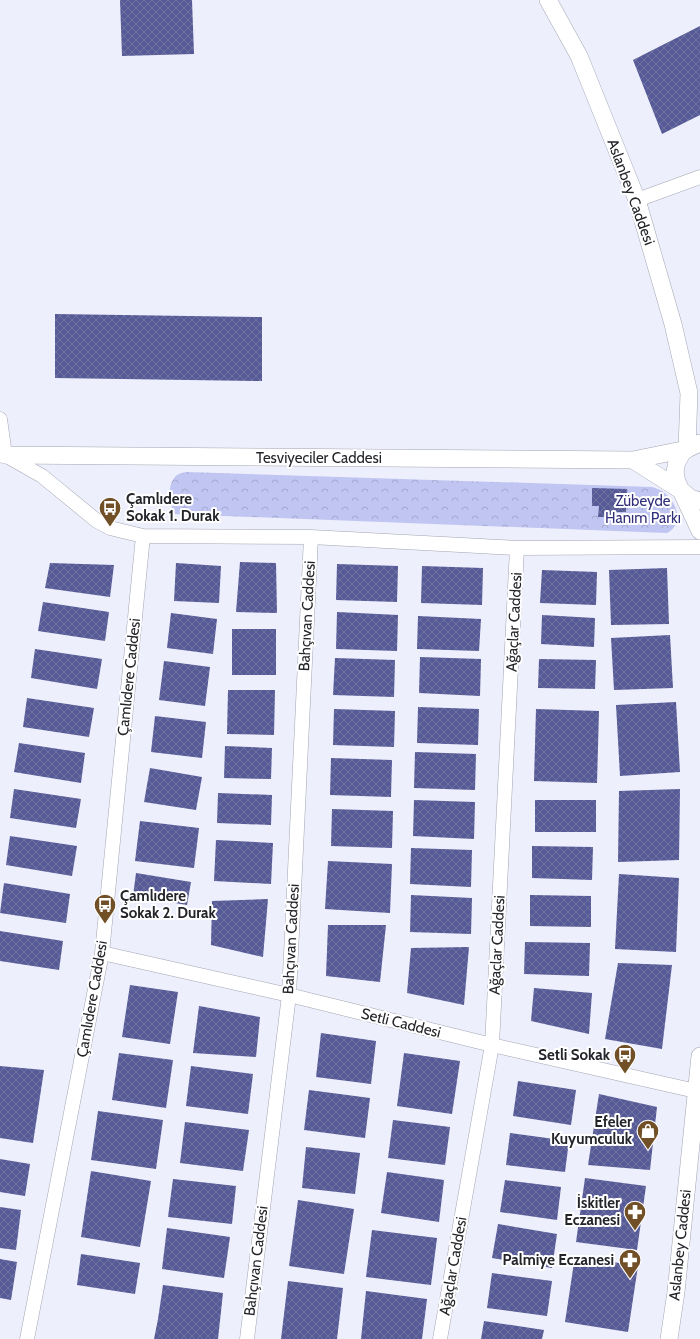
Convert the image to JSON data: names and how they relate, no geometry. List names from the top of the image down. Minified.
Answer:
{"streets":{"street":["Aslanbey Caddesi","Tesviyeciler Caddesi","Bahçıvan Caddesi","Ağaçlar Caddesi","Çamlıdere Caddesi","Setli Caddesi"]},"crossings":[["Aslanbey Caddesi","Setli Caddesi"],["Bahçıvan Caddesi","Setli Caddesi"],["Ağaçlar Caddesi","Setli Caddesi"],["Çamlıdere Caddesi","Setli Caddesi"]],"parks":["Zübeyde Hanım Parkı"],"places":{"bus stop":["Çamlıdere Sokak 1. Durak","Çamlıdere Sokak 2. Durak","Setli Sokak"],"shop":["Efeler Kuyumculuk"],"pharmacy":["İskitler Eczanesi","Palmiye Eczanesi"]}}
